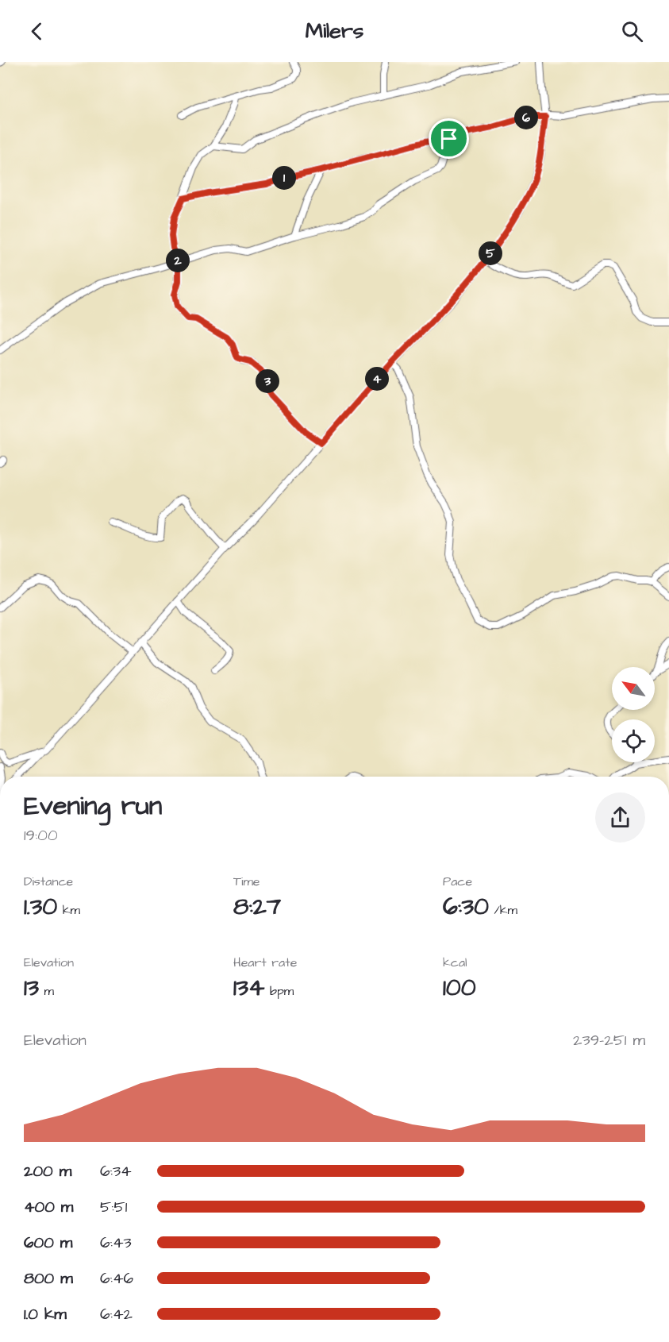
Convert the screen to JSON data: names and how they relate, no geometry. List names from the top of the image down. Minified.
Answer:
{"north":"top left","page":{"header":"Milers","pins":["6","1","5","2","4","3"],"heading":["Evening run","19:00"],"stats":[["Distance","1.30 km"],["Time","8:27"],["Pace","6:30 /km"],["Elevation","13 m"],["Heart rate","134 bpm"],["kcal","100"]],"chart":["Elevation","239–251 m"],"list":[{"name":"200 m","note":"6:34"},{"name":"400 m","note":"5:51"},{"name":"600 m","note":"6:43"},{"name":"800 m","note":"6:46"},{"name":"1.0 km","note":"6:42"}]}}
